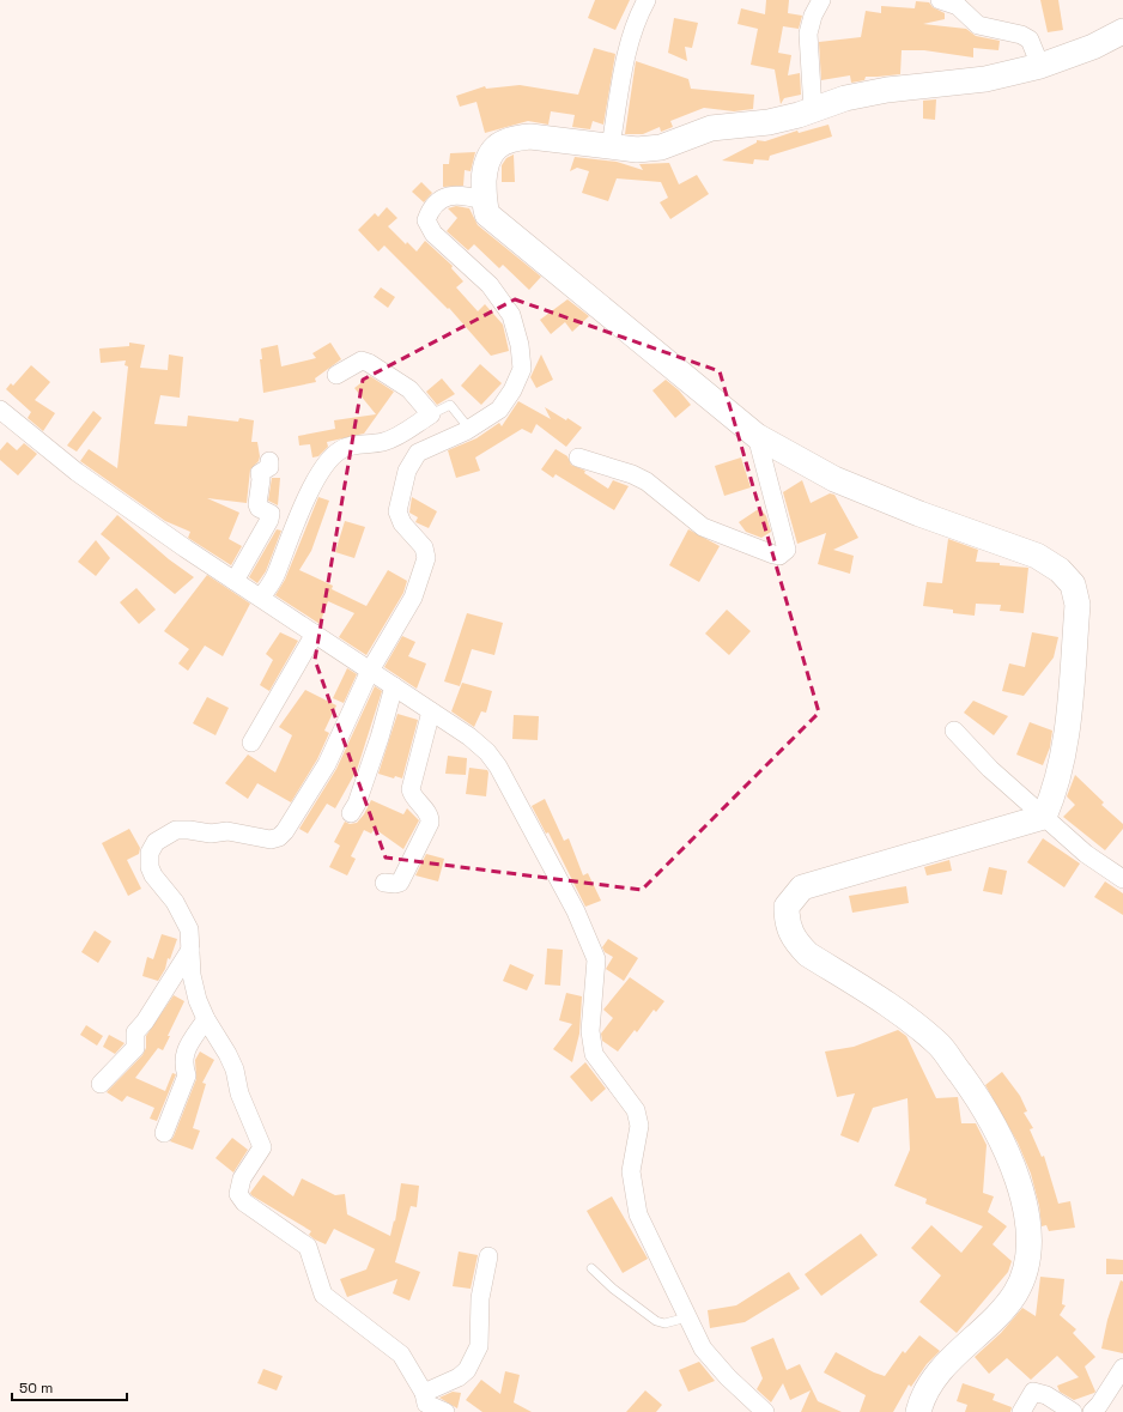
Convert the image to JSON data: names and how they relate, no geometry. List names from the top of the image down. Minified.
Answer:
{"scale_bar":"50 m"}
